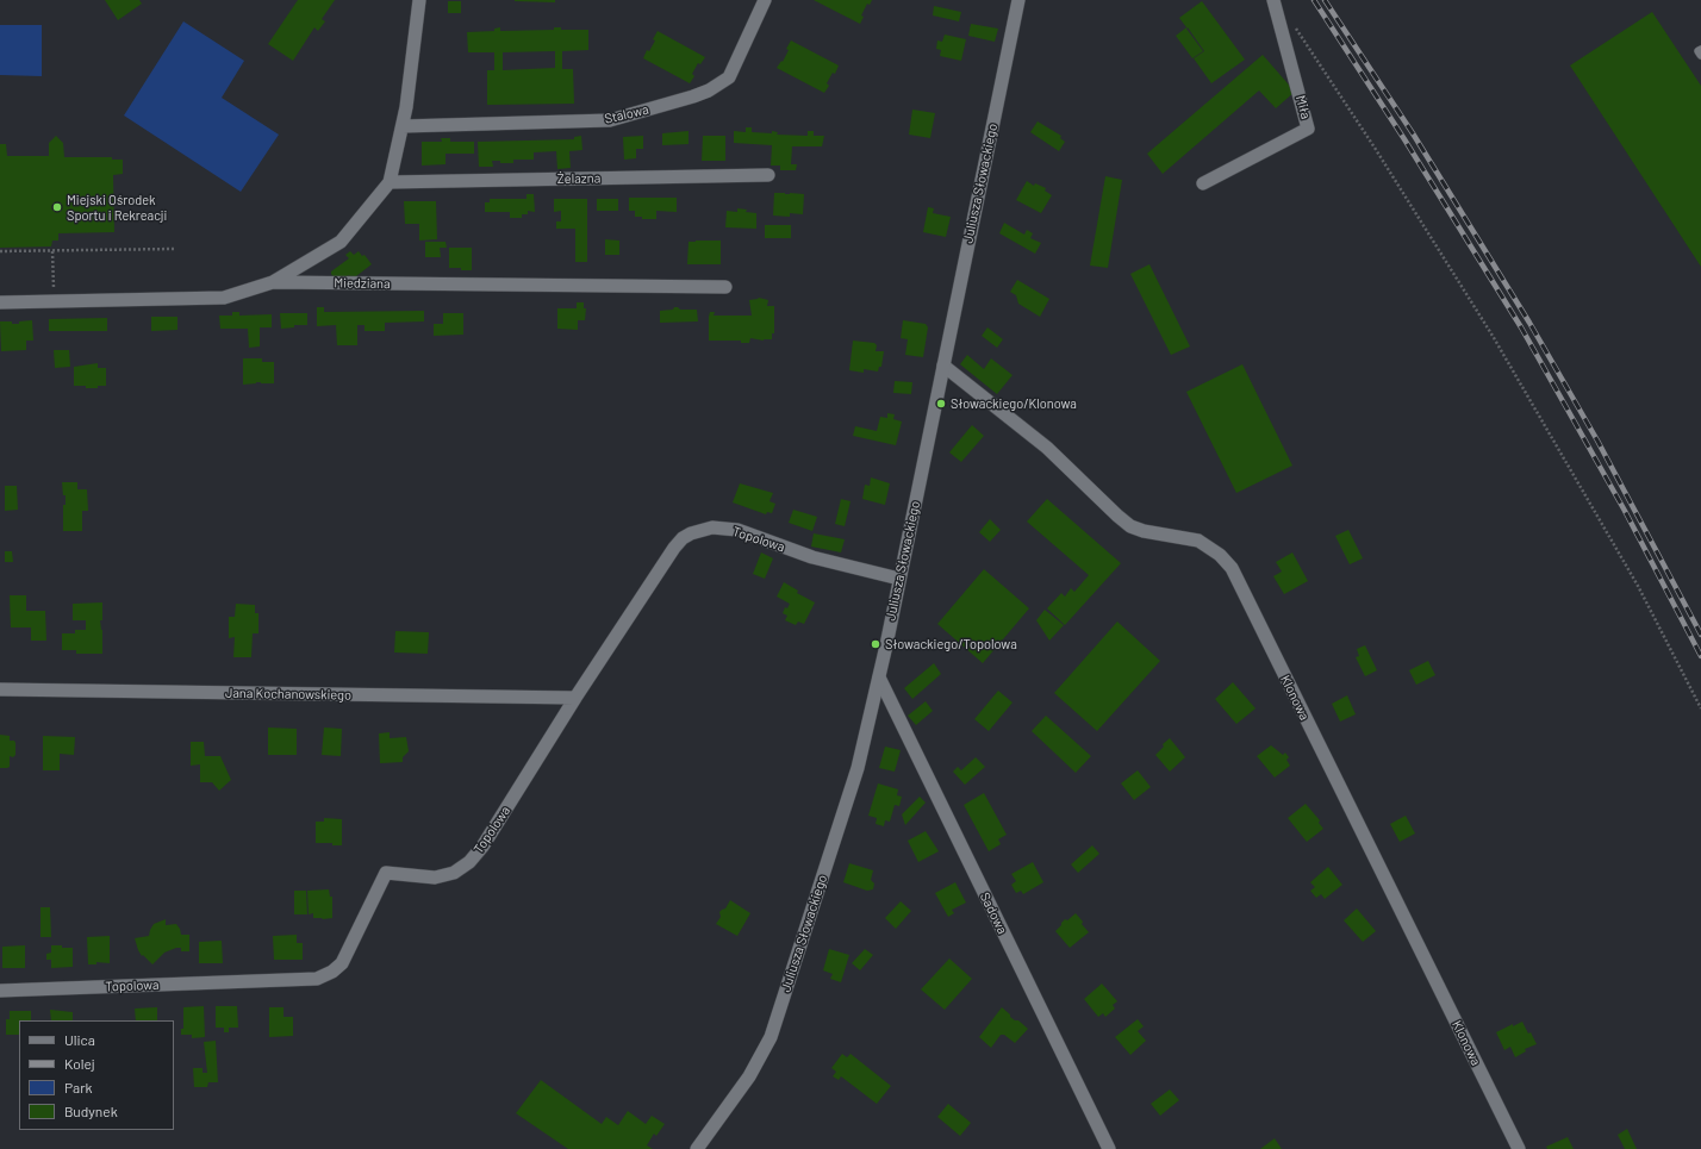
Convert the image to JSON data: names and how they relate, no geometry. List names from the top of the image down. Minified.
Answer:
{"streets":{"street":["Miła","Stalowa","Żelazna","Juliusza Słowackiego","Miedziana","Topolowa","Jana Kochanowskiego","Klonowa","Sadowa"]},"crossings":[["Juliusza Słowackiego","Topolowa"],["Juliusza Słowackiego","Klonowa"],["Juliusza Słowackiego","Sadowa"],["Topolowa","Jana Kochanowskiego"]],"places":["Miejski Ośrodek Sportu i Rekreacji","Słowackiego/Klonowa","Słowackiego/Topolowa"],"legend":["Ulica","Kolej","Park","Budynek"]}
